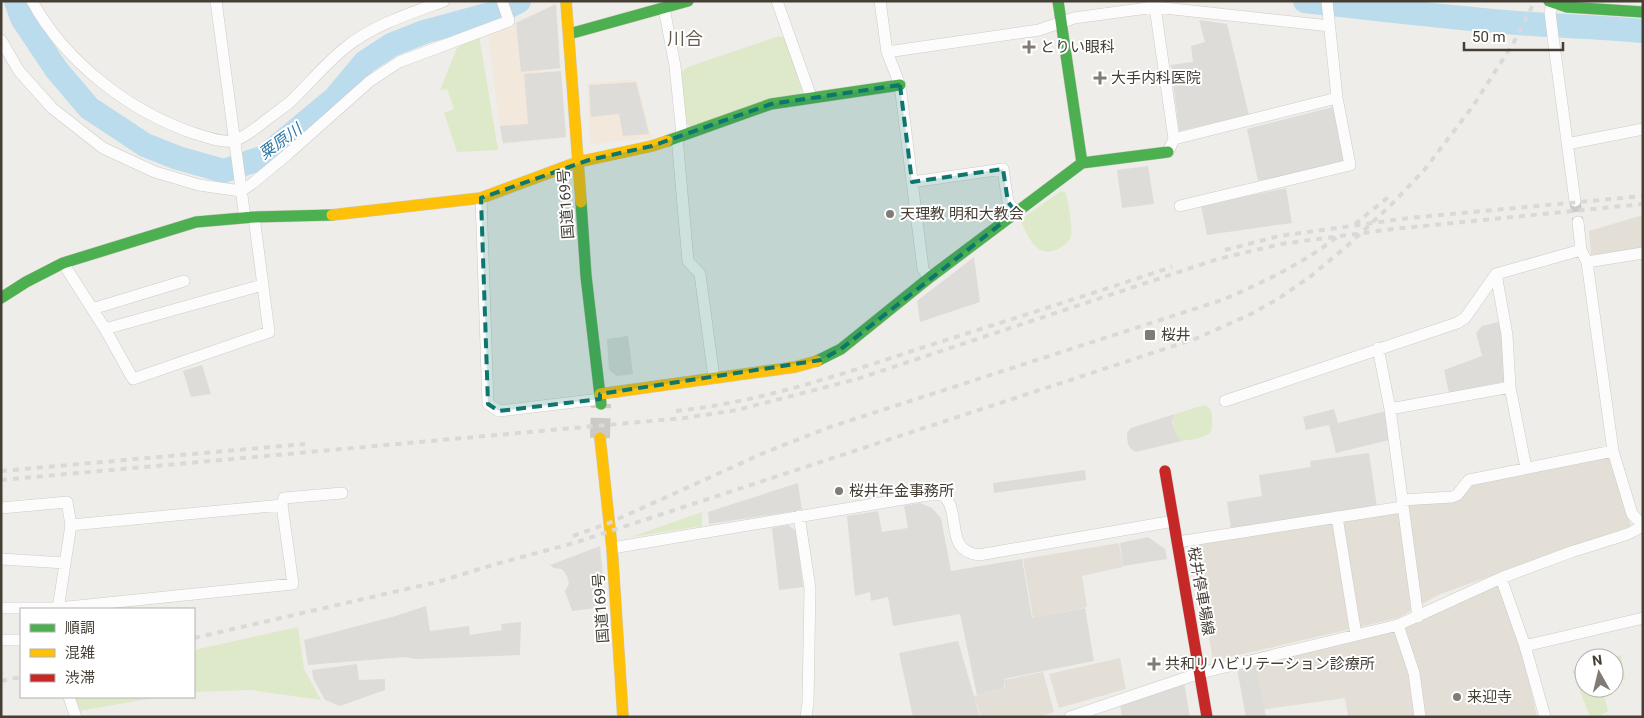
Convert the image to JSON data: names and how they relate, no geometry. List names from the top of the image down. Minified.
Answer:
{"streets":{"main road":["国道169号","桜井停車場線"]},"districts":["川合"],"water":["粟原川"],"places":{"health":["とりい眼科","大手内科医院","共和リハビリテーション診療所"],"other":["天理教 明和大教会","桜井年金事務所","来迎寺"],"transit":["桜井"]},"legend":["順調","混雑","渋滞"],"scale_bar":"50 m","north":"top"}
